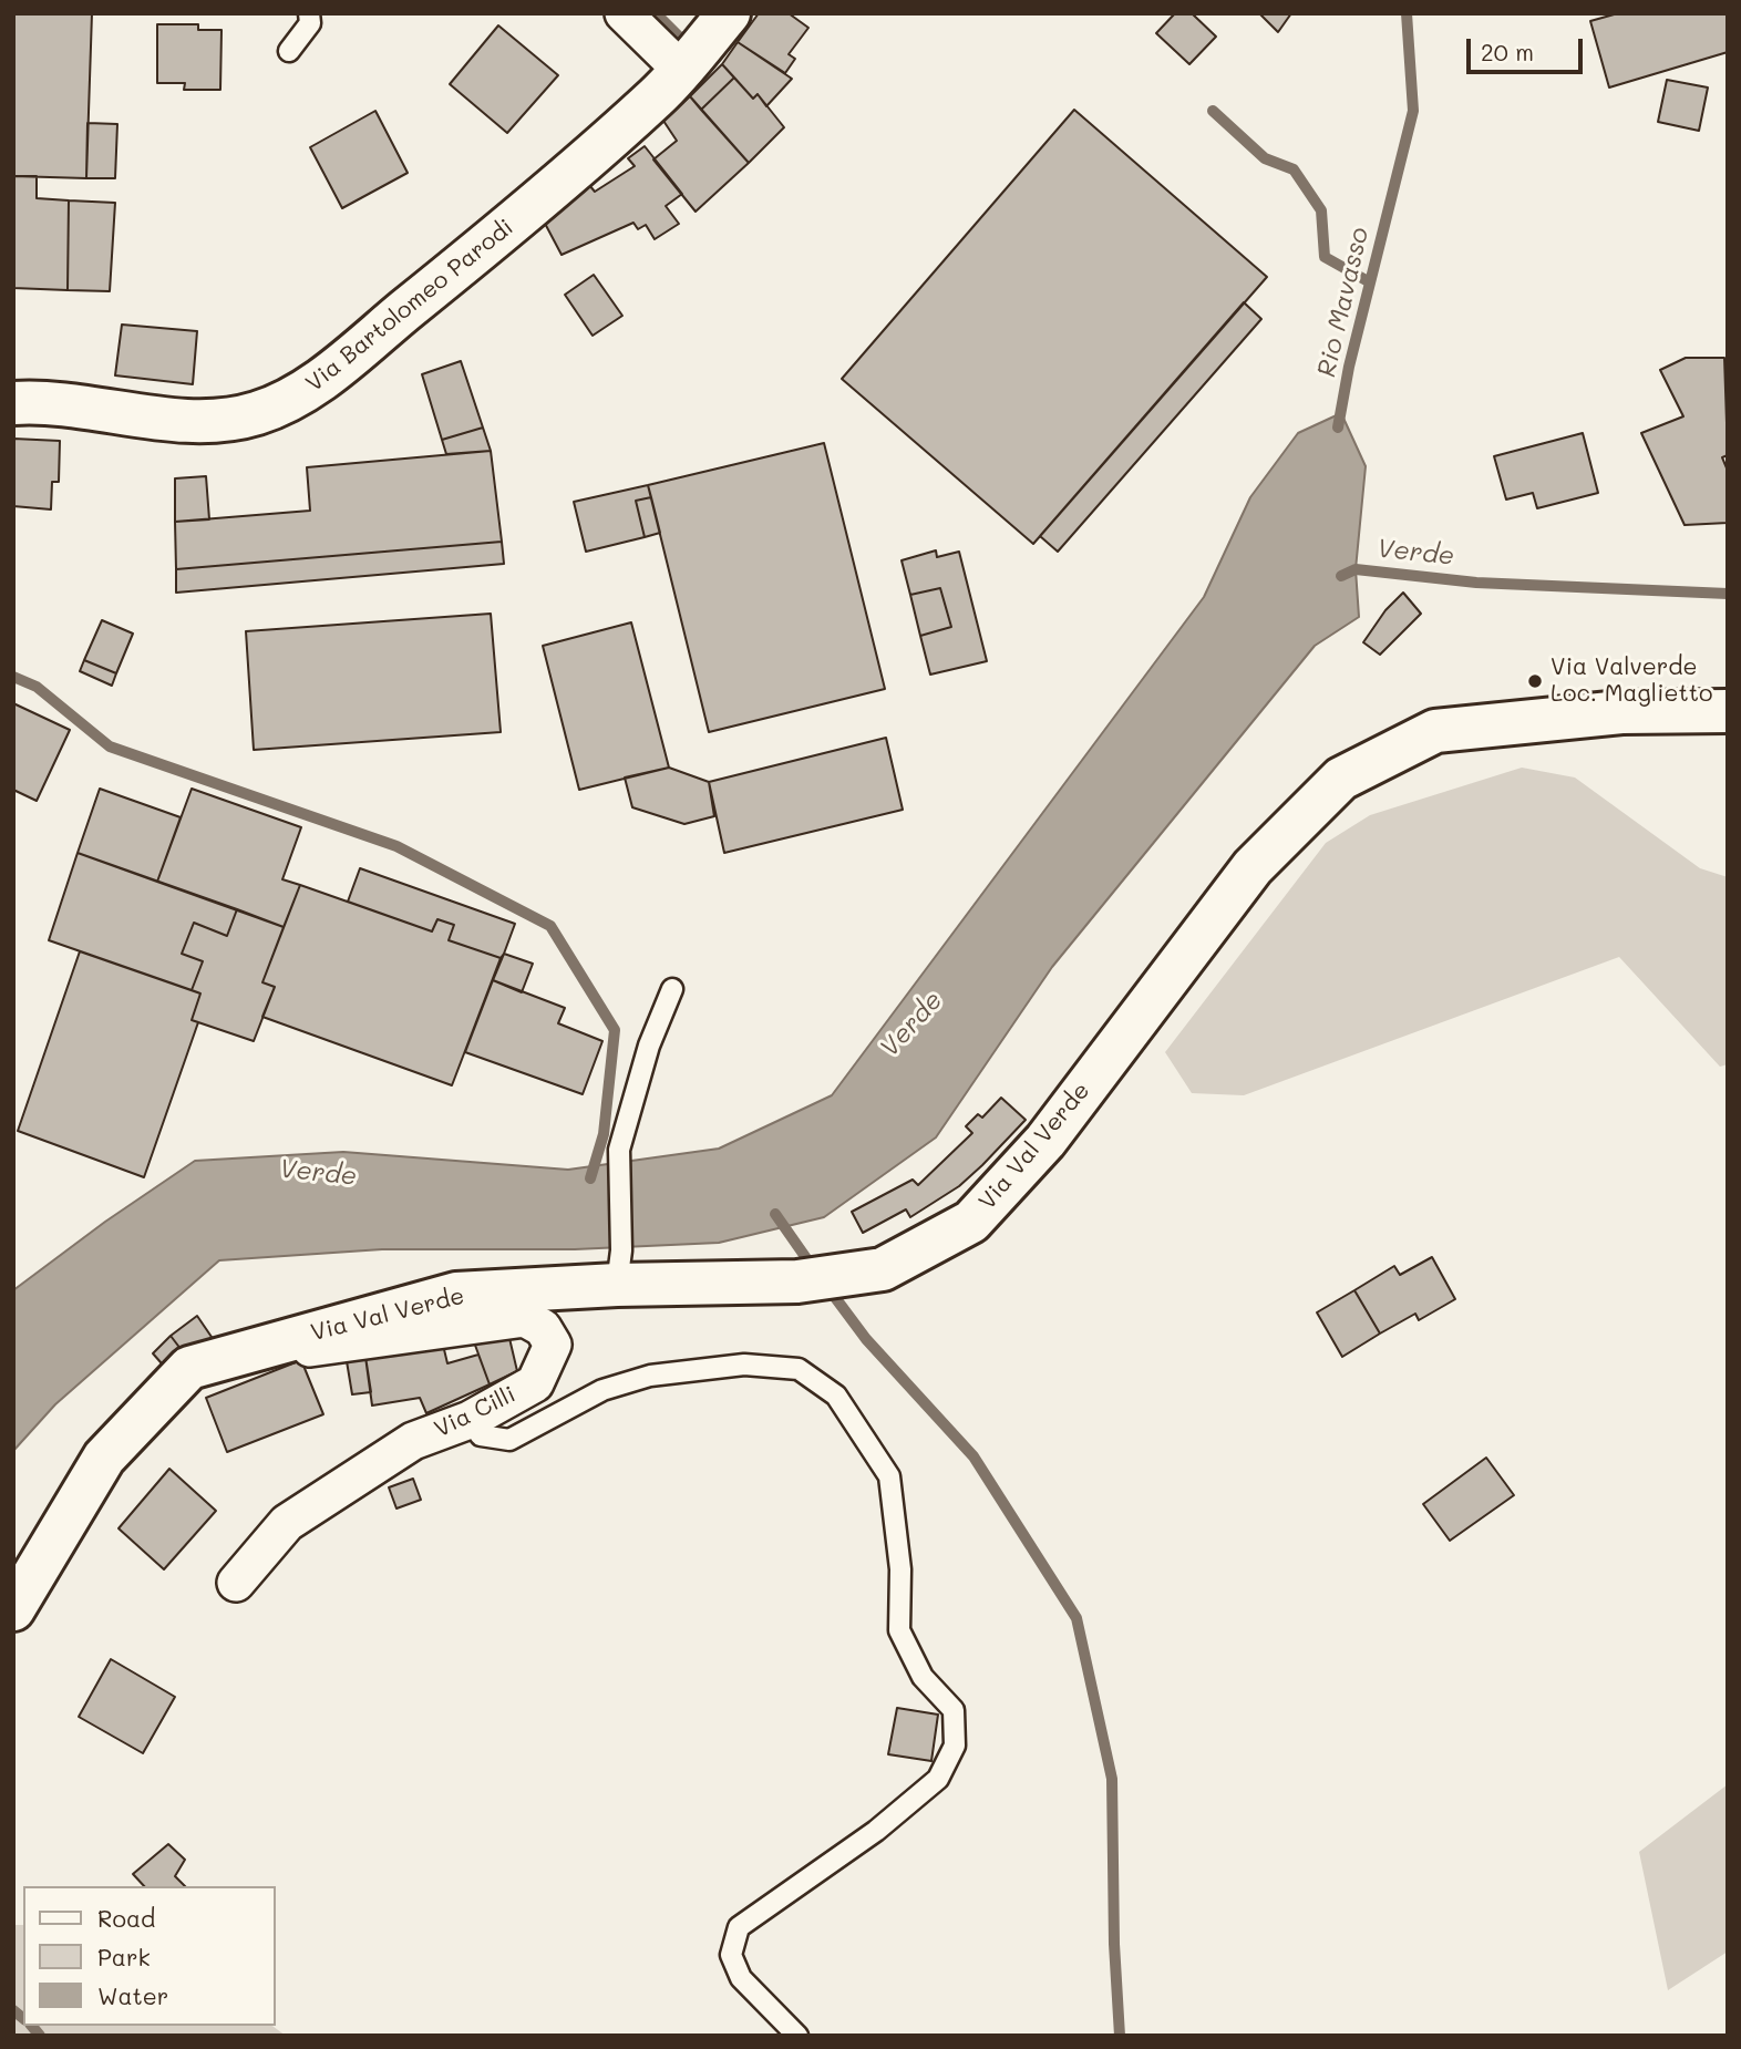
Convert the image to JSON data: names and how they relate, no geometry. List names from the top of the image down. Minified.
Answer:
{"streets":{"main road":["Via Bartolomeo Parodi","Via Val Verde"],"street":["Via Cilli"]},"crossings":[["Via Val Verde","Via Cilli"]],"water":["Rio Mavasso","Verde"],"places":["Via Valverde Loc. Maglietto"],"legend":["Road","Park","Water"],"scale_bar":"20 m"}
